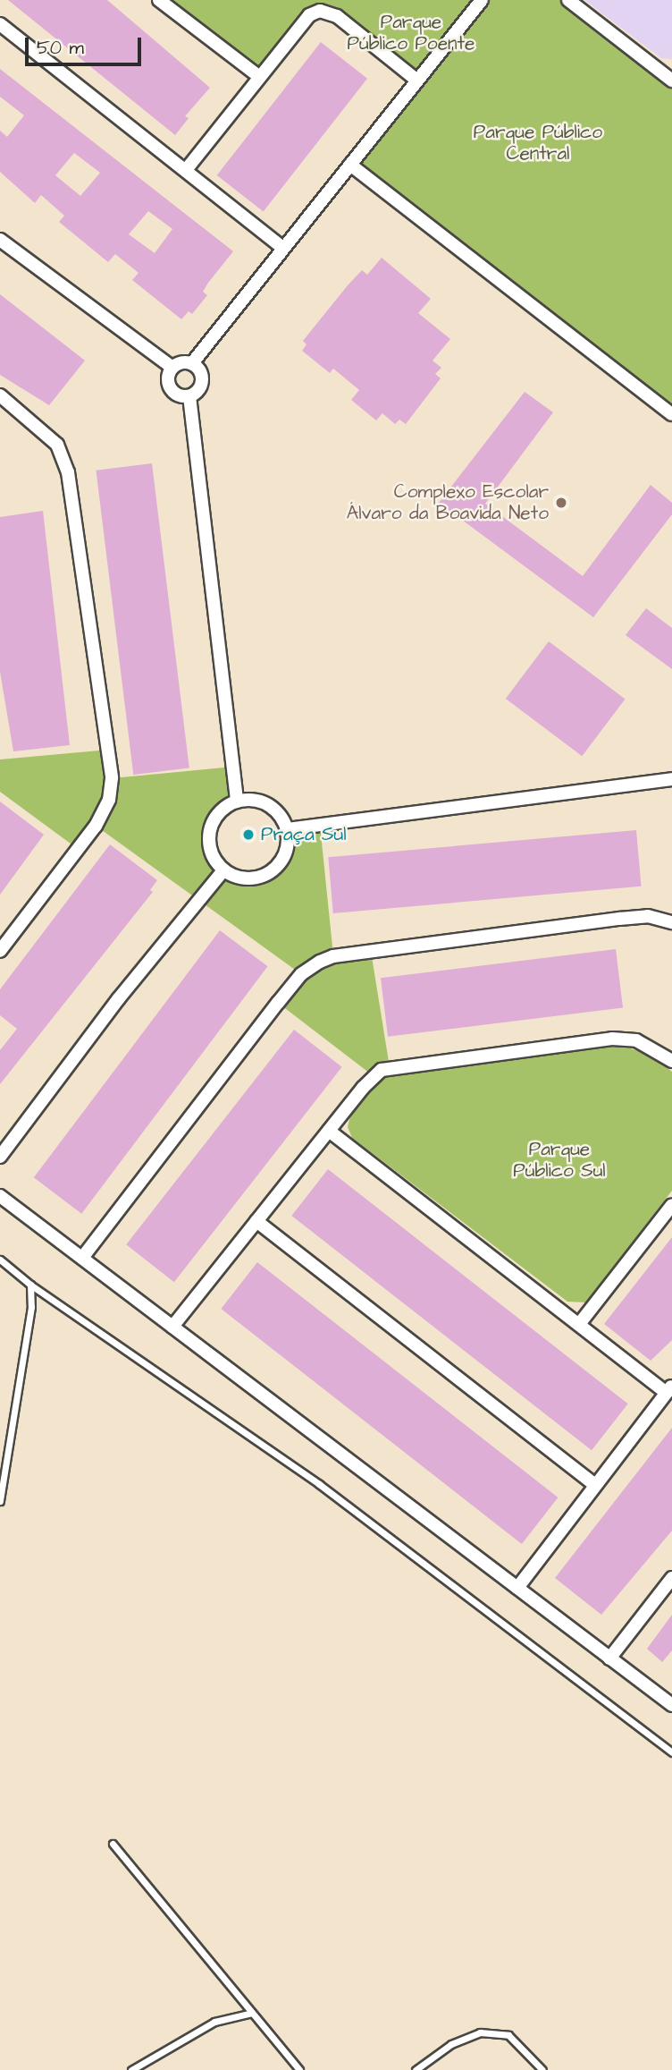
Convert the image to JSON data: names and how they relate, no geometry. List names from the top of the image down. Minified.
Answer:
{"parks":["Parque Público Poente","Parque Público Central","Parque Público Sul"],"places":["Complexo Escolar Álvaro da Boavida Neto","Praça Sul"],"scale_bar":"50 m"}
